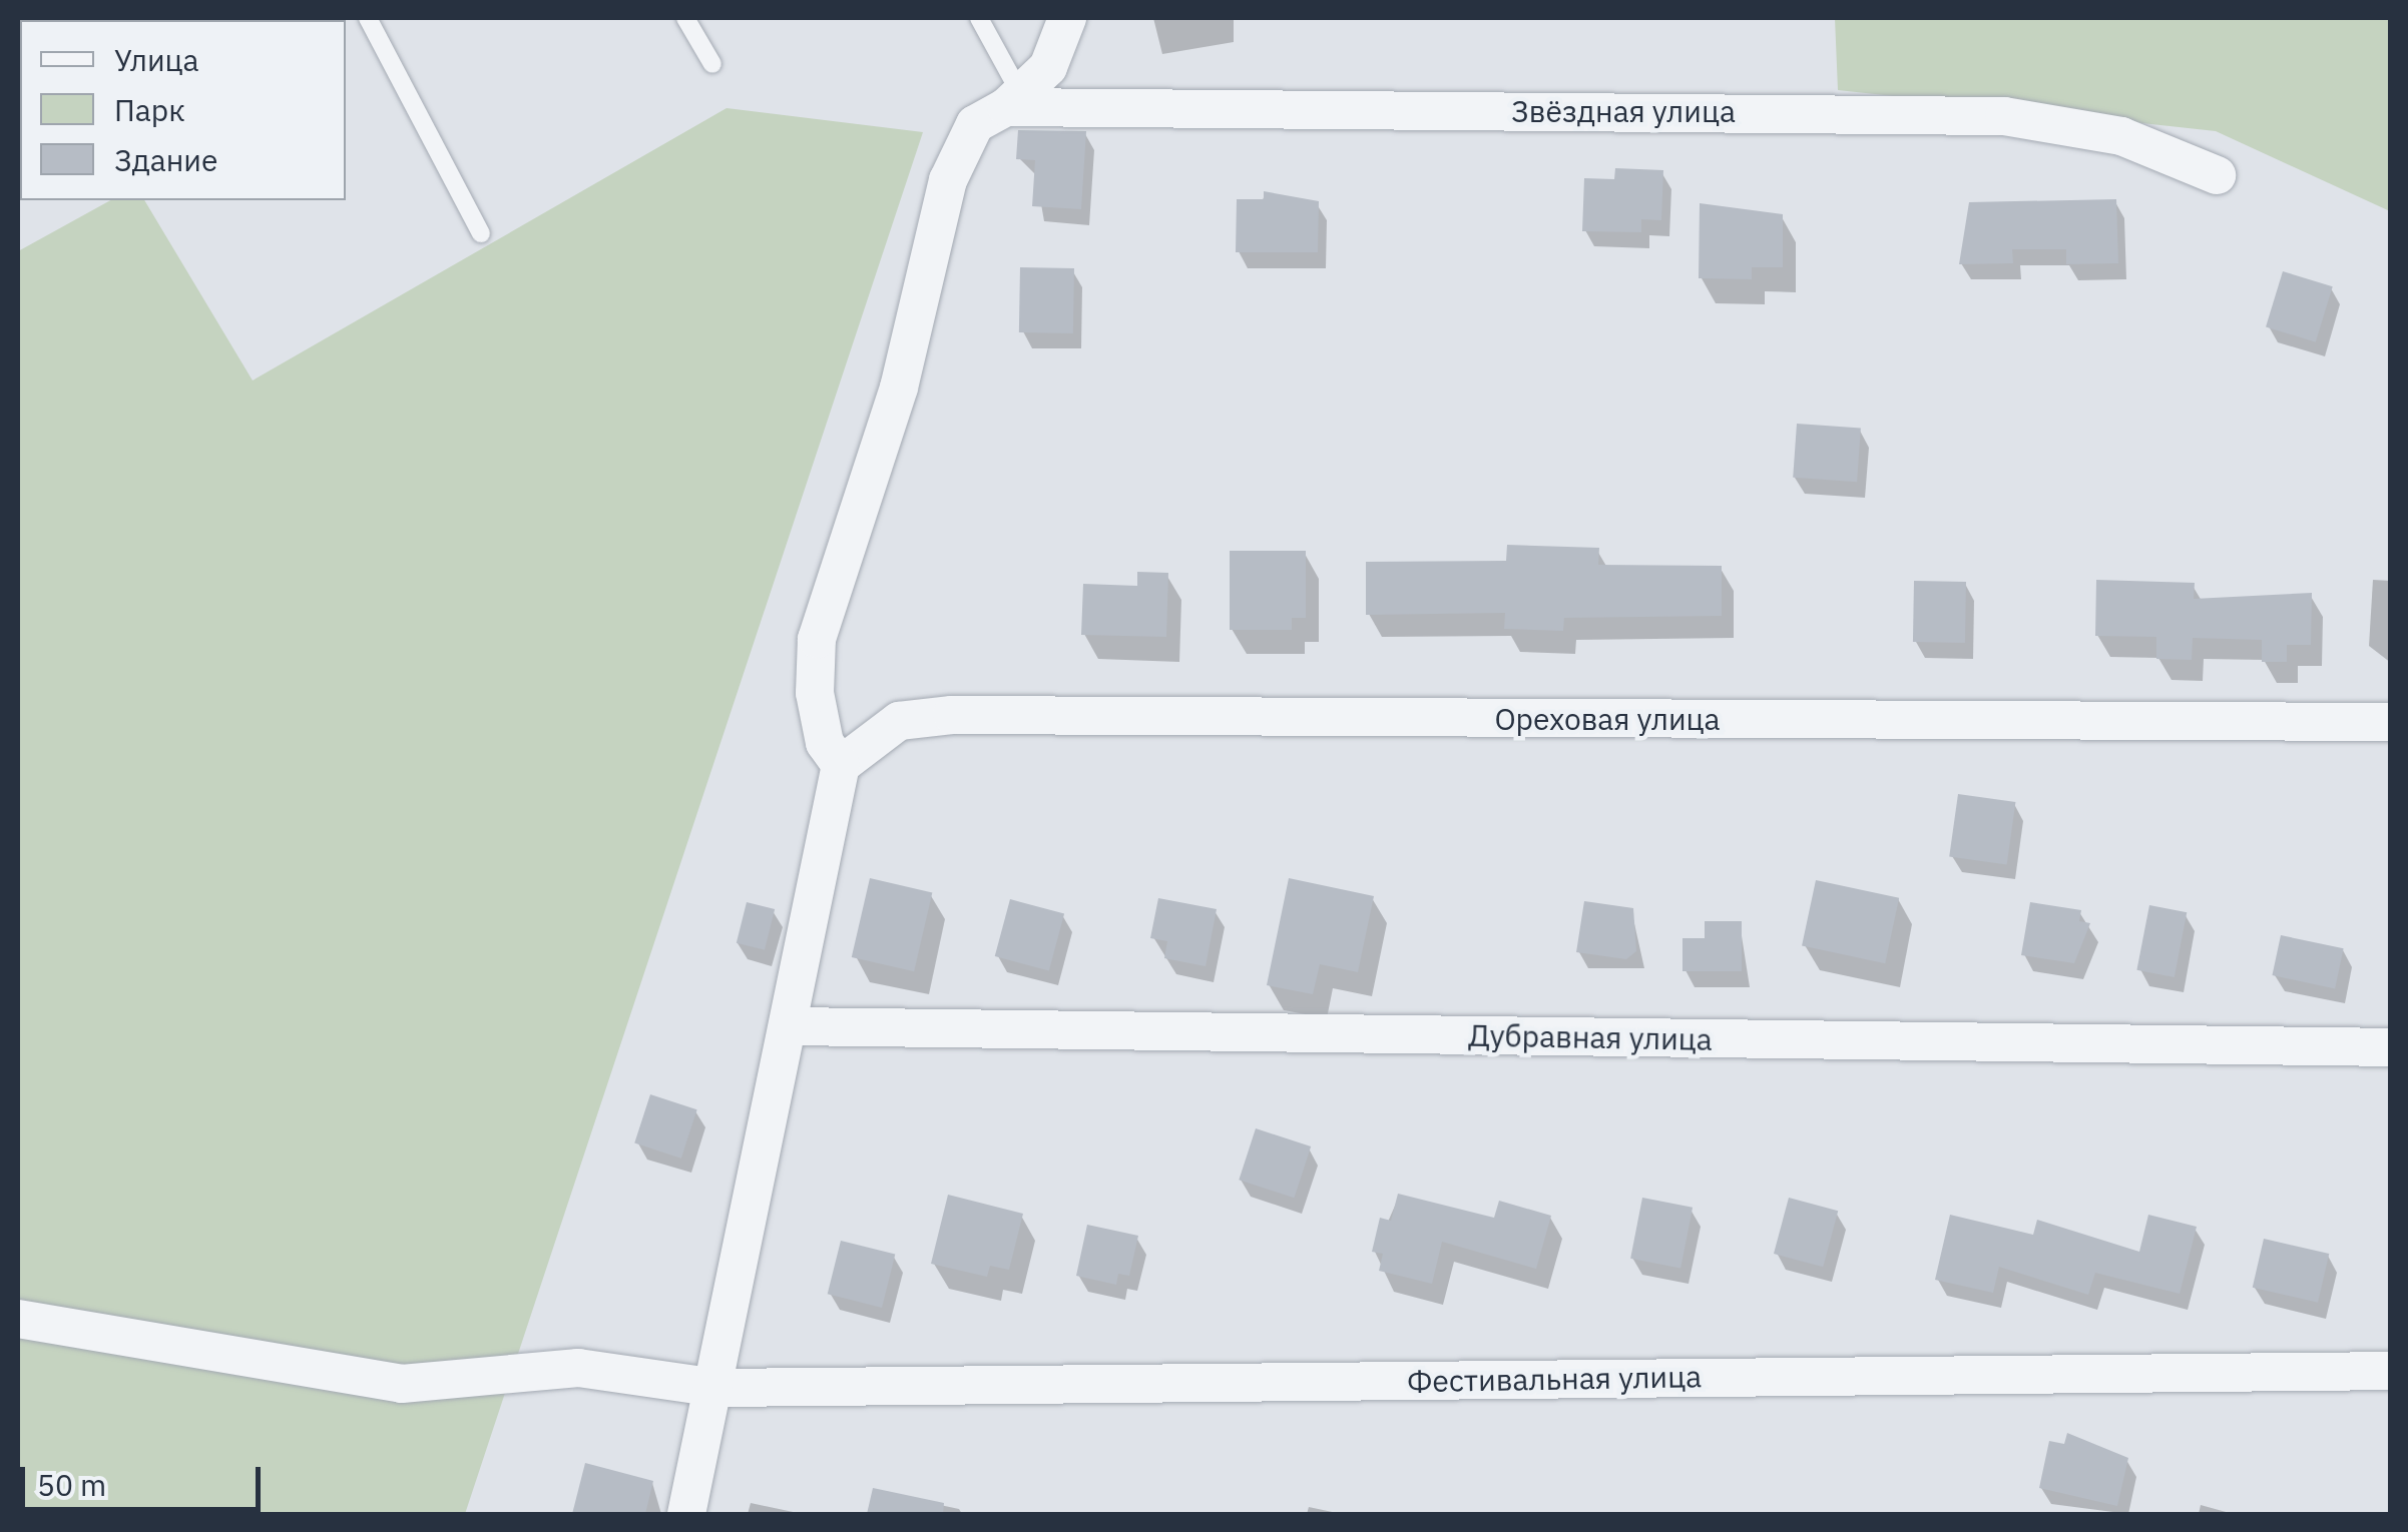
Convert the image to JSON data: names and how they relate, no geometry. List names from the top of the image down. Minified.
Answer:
{"streets":{"street":["Звёздная улица","Ореховая улица","Дубравная улица","Фестивальная улица"]},"legend":["Улица","Парк","Здание"],"scale_bar":"50 m"}
